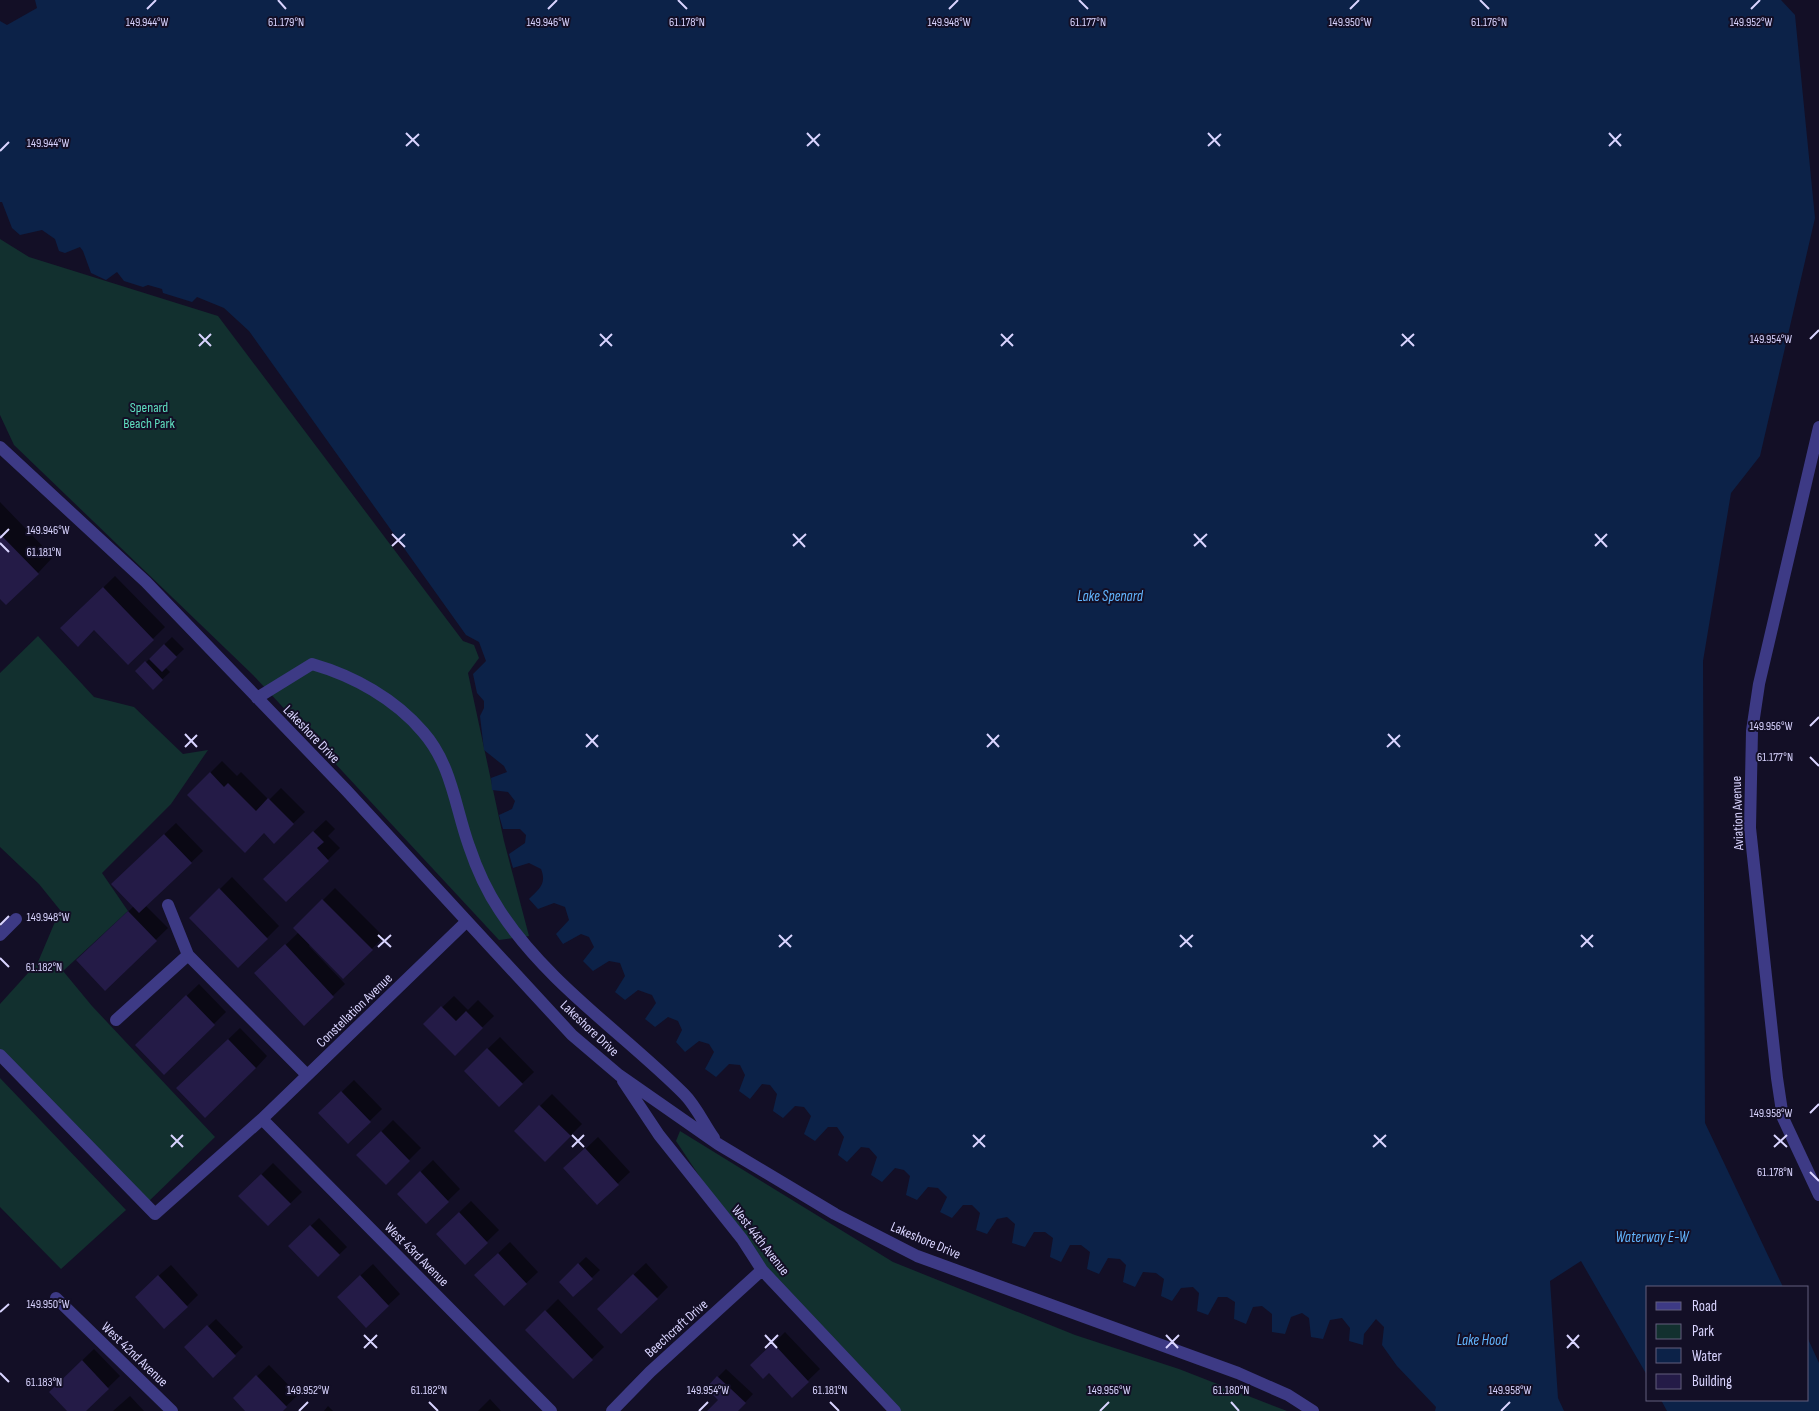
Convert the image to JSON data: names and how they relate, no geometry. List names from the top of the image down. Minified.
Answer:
{"streets":{"street":["Lakeshore Drive","Aviation Avenue","Constellation Avenue","West 44th Avenue","West 43rd Avenue","Beechcraft Drive","West 42nd Avenue"]},"crossings":[["Lakeshore Drive","Constellation Avenue"],["Lakeshore Drive","West 44th Avenue"],["Constellation Avenue","West 43rd Avenue"],["West 44th Avenue","Beechcraft Drive"]],"water":["Lake Spenard","Waterway E-W","Lake Hood"],"parks":["Spenard Beach Park"],"legend":["Road","Park","Water","Building"],"coordinates":["149.944°W","149.946°W","149.948°W","149.950°W","149.952°W","61.179°N","61.178°N","61.177°N","61.176°N","149.954°W","61.181°N","149.956°W","61.182°N","149.958°W","61.183°N","61.180°N"]}
